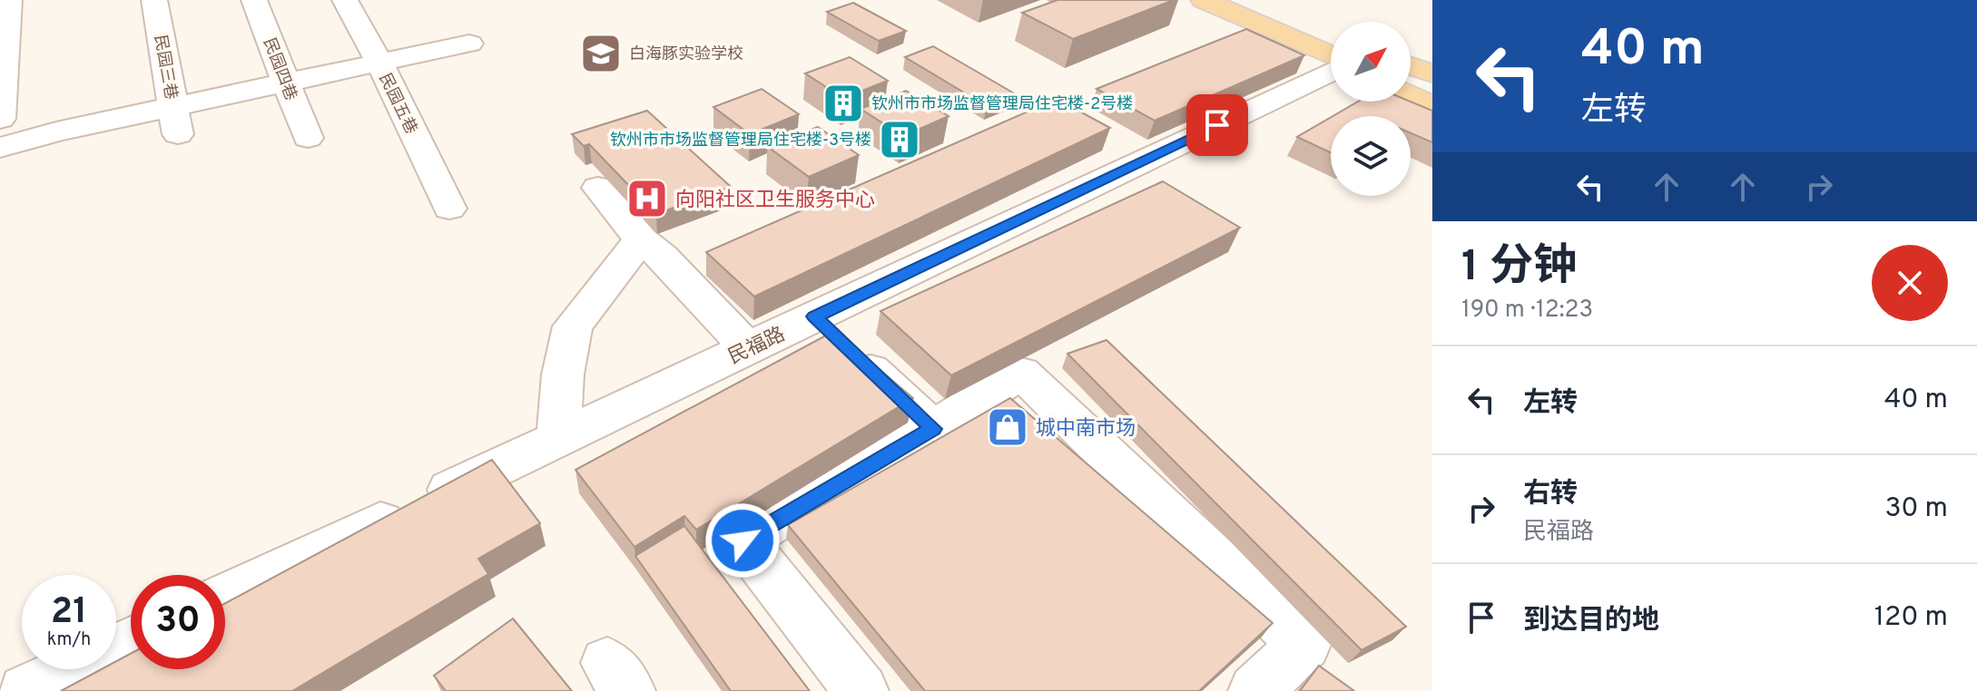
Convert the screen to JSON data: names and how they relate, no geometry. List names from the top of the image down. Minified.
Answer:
{"streets":{"street":["民园三巷","民园四巷","民园五巷","民福路"]},"places":{"school or university":["白海豚实验学校"],"building":["钦州市市场监督管理局住宅楼-2号楼","钦州市市场监督管理局住宅楼-3号楼"],"hospital":["向阳社区卫生服务中心"],"shop":["城中南市场"]},"north":"top right","page":{"turn":["40 m","左转"],"heading":["1 分钟","190 m · 12:23"],"list":[{"name":"左转","value":"40 m"},{"name":"右转","note":"民福路","value":"30 m"},{"name":"到达目的地","value":"120 m"}],"speed":"21 km/h","limit":"30"}}
